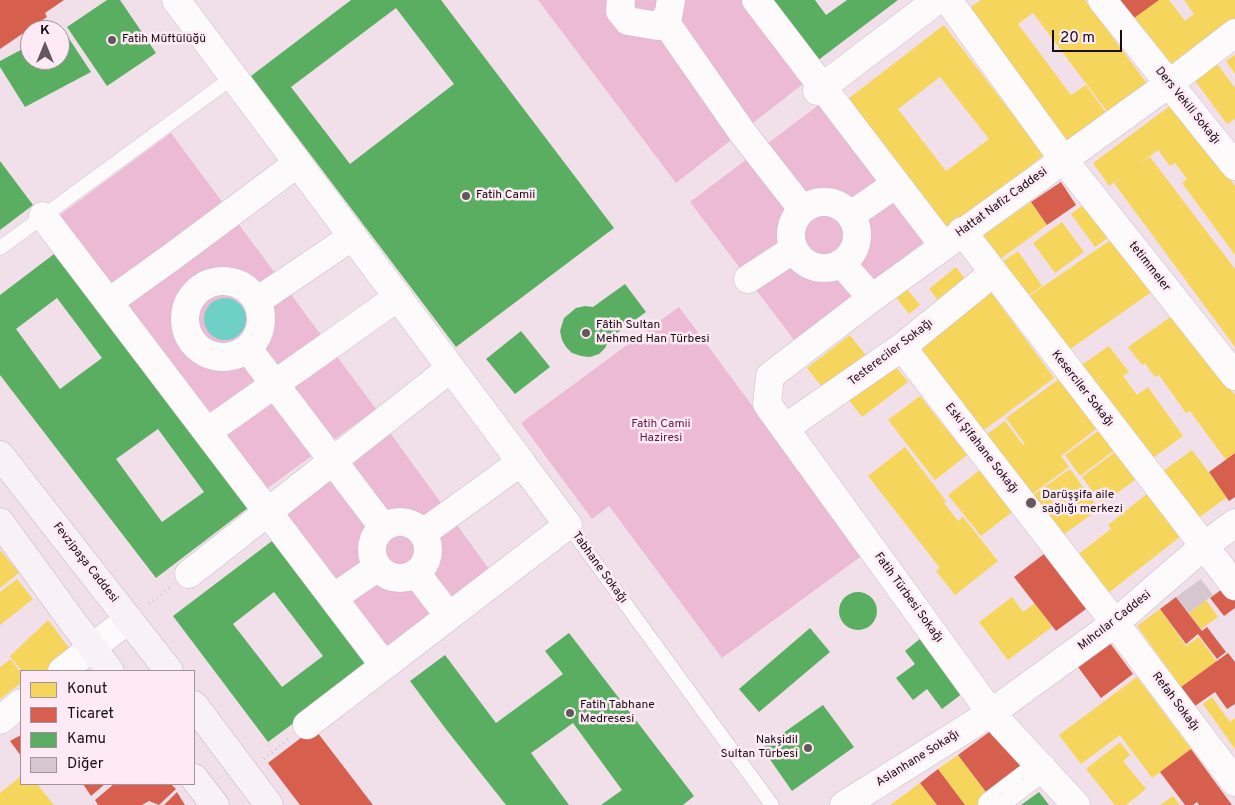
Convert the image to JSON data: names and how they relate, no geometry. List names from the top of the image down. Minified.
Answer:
{"streets":{"main road":["Fevzipaşa Caddesi"],"street":["Ders Vekili Sokağı","Hattat Nafiz Caddesi","tetimmeler","Testereciler Sokağı","Keserciler Sokağı","Eski Şifahane Sokağı","Tabhane Sokağı","Fatih Türbesi Sokağı","Mıhcılar Caddesi","Refah Sokağı","Aslanhane Sokağı"]},"crossings":[["Ders Vekili Sokağı","Hattat Nafiz Caddesi"],["Hattat Nafiz Caddesi","tetimmeler"],["Hattat Nafiz Caddesi","Keserciler Sokağı"],["Hattat Nafiz Caddesi","Fatih Türbesi Sokağı"],["Testereciler Sokağı","Keserciler Sokağı"],["Testereciler Sokağı","Eski Şifahane Sokağı"],["Testereciler Sokağı","Fatih Türbesi Sokağı"],["Keserciler Sokağı","Mıhcılar Caddesi"],["Eski Şifahane Sokağı","Mıhcılar Caddesi"],["Eski Şifahane Sokağı","Refah Sokağı"],["Fatih Türbesi Sokağı","Mıhcılar Caddesi"],["Fatih Türbesi Sokağı","Aslanhane Sokağı"],["Mıhcılar Caddesi","Refah Sokağı"],["Mıhcılar Caddesi","Aslanhane Sokağı"]],"parks":["Fatih Camii Haziresi"],"places":["Fatih Müftülüğü","Fatih Camii","Fâtih Sultan Mehmed Han Türbesi","Darüşşifa aile sağlığı merkezi","Fatih Tabhane Medresesi","Nakşidil Sultan Türbesi"],"legend":["Konut","Ticaret","Kamu","Diğer"],"scale_bar":"20 m","north":"top"}
